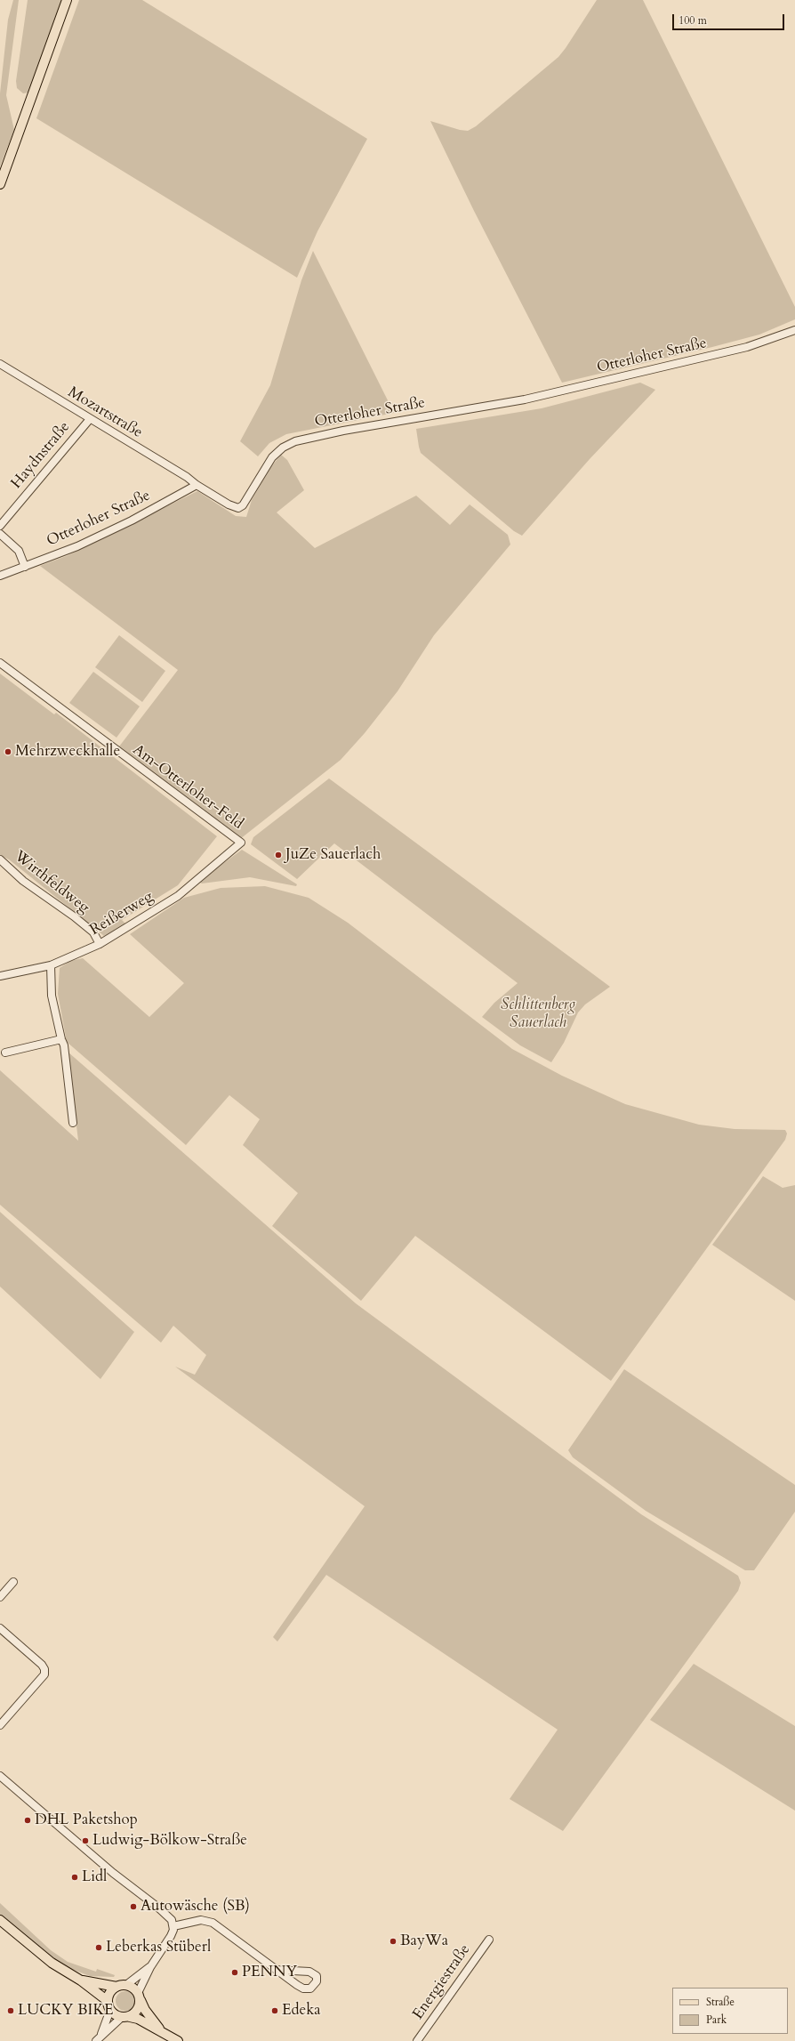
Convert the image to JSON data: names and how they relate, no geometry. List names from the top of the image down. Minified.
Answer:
{"streets":{"street":["Otterloher Straße","Mozartstraße","Haydnstraße","Am-Otterloher-Feld","Wirthfeldweg","Reißerweg","Energiestraße"]},"crossings":[["Otterloher Straße","Mozartstraße"],["Mozartstraße","Haydnstraße"],["Am-Otterloher-Feld","Reißerweg"],["Wirthfeldweg","Reißerweg"]],"parks":["Schlittenberg Sauerlach"],"places":["Mehrzweckhalle","JuZe Sauerlach","DHL Paketshop","Ludwig-Bölkow-Straße","Lidl","Autowäsche (SB)","BayWa","Leberkas Stüberl","PENNY","LUCKY BIKE","Edeka"],"legend":["Straße","Park"],"scale_bar":"100 m"}
